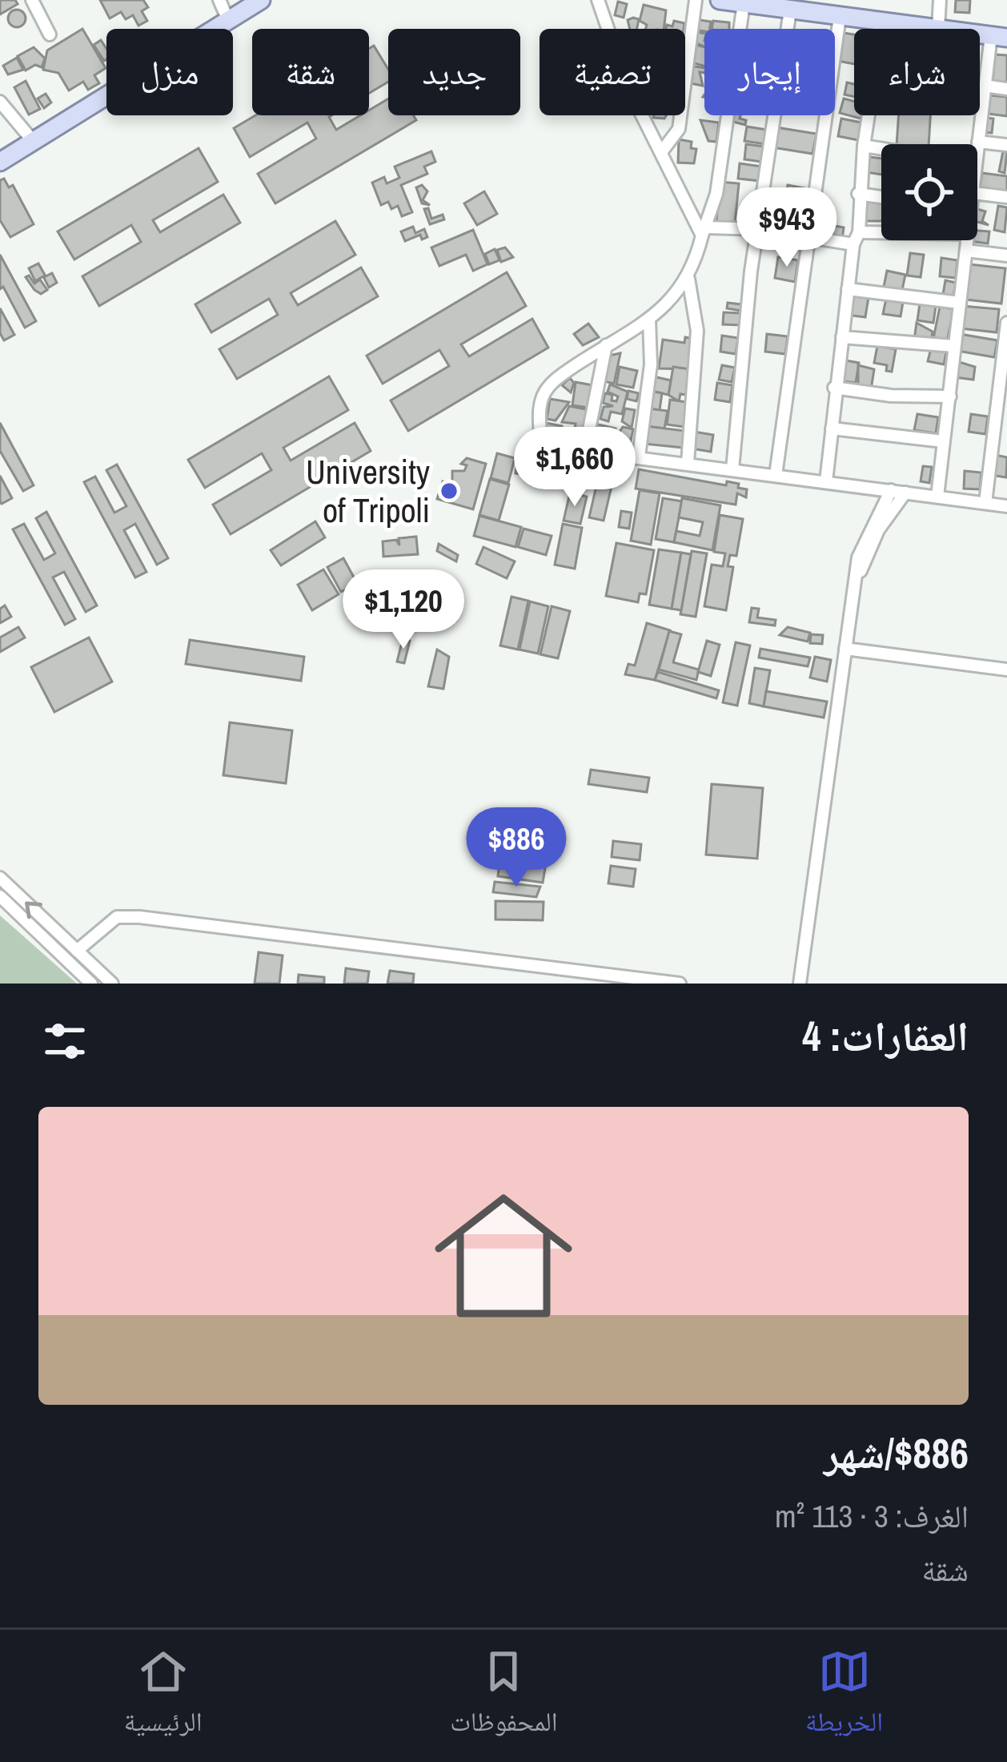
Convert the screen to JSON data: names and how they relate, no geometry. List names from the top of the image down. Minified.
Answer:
{"places":["University of Tripoli"],"page":{"chip":["شراء","إيجار","تصفية","جديد","شقة","منزل"],"price":["$943","$1,660","$1,120","$886"],"heading":"العقارات: 4","list":[{"name":"$886/شهر","note":"الغرف: 3 · 113 m² · شقة"}],"tabs":["الخريطة","المحفوظات","الرئيسية"]}}
